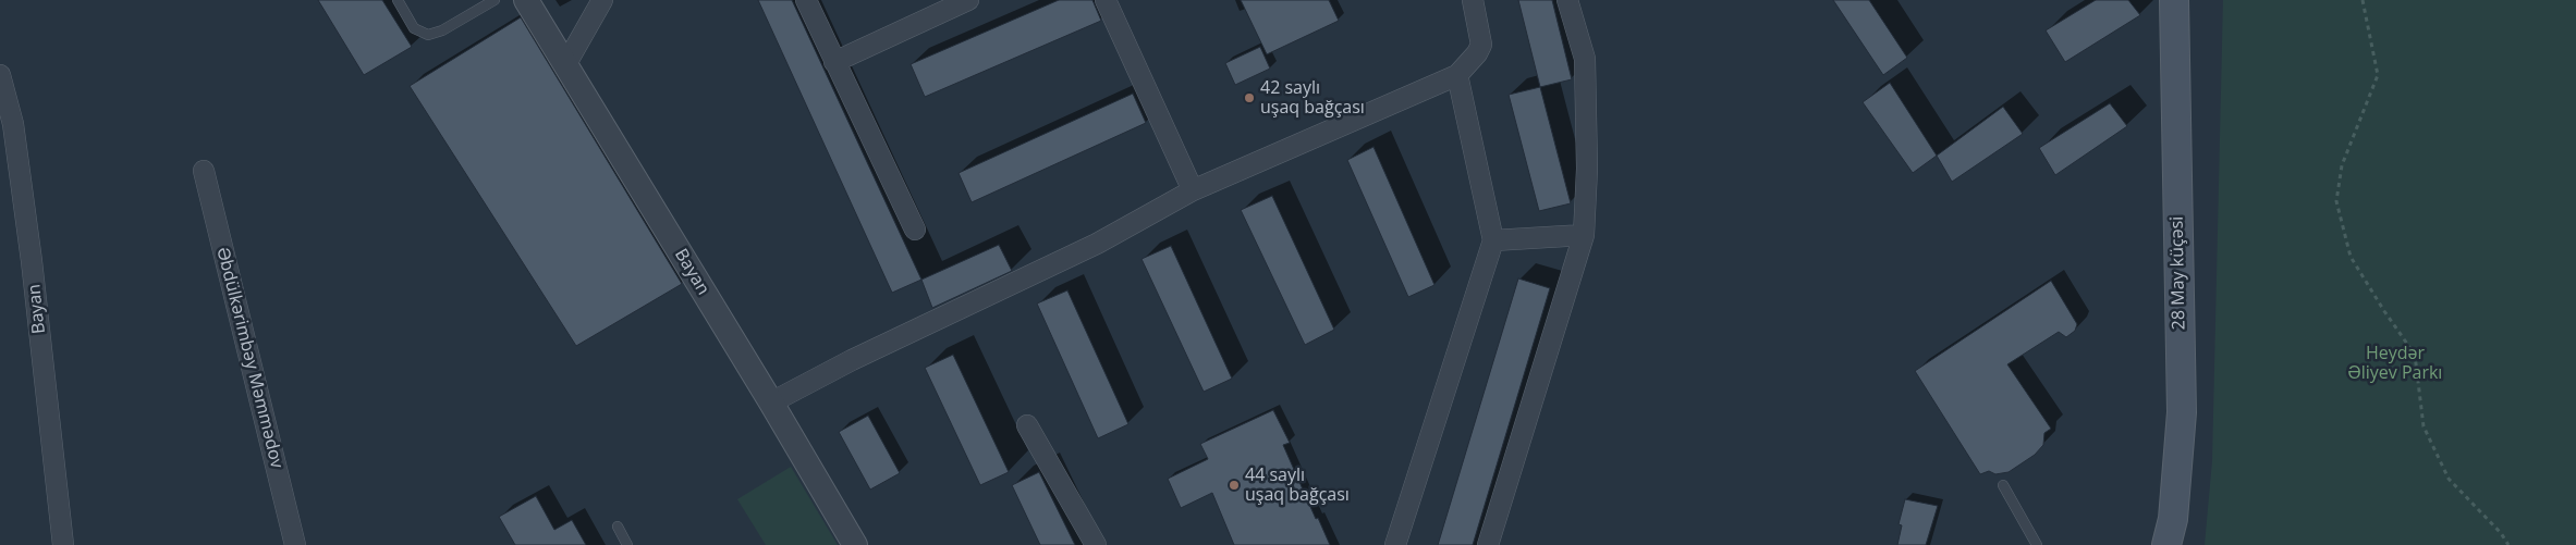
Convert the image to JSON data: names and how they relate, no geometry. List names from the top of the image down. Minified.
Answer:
{"streets":{"main road":["28 May küçəsi"],"street":["Bayan","Əbdülkərimbəy Məmmədov"]},"parks":["Heydər Əliyev Parkı"],"places":["42 saylı uşaq bağçası","44 saylı uşaq bağçası"]}
